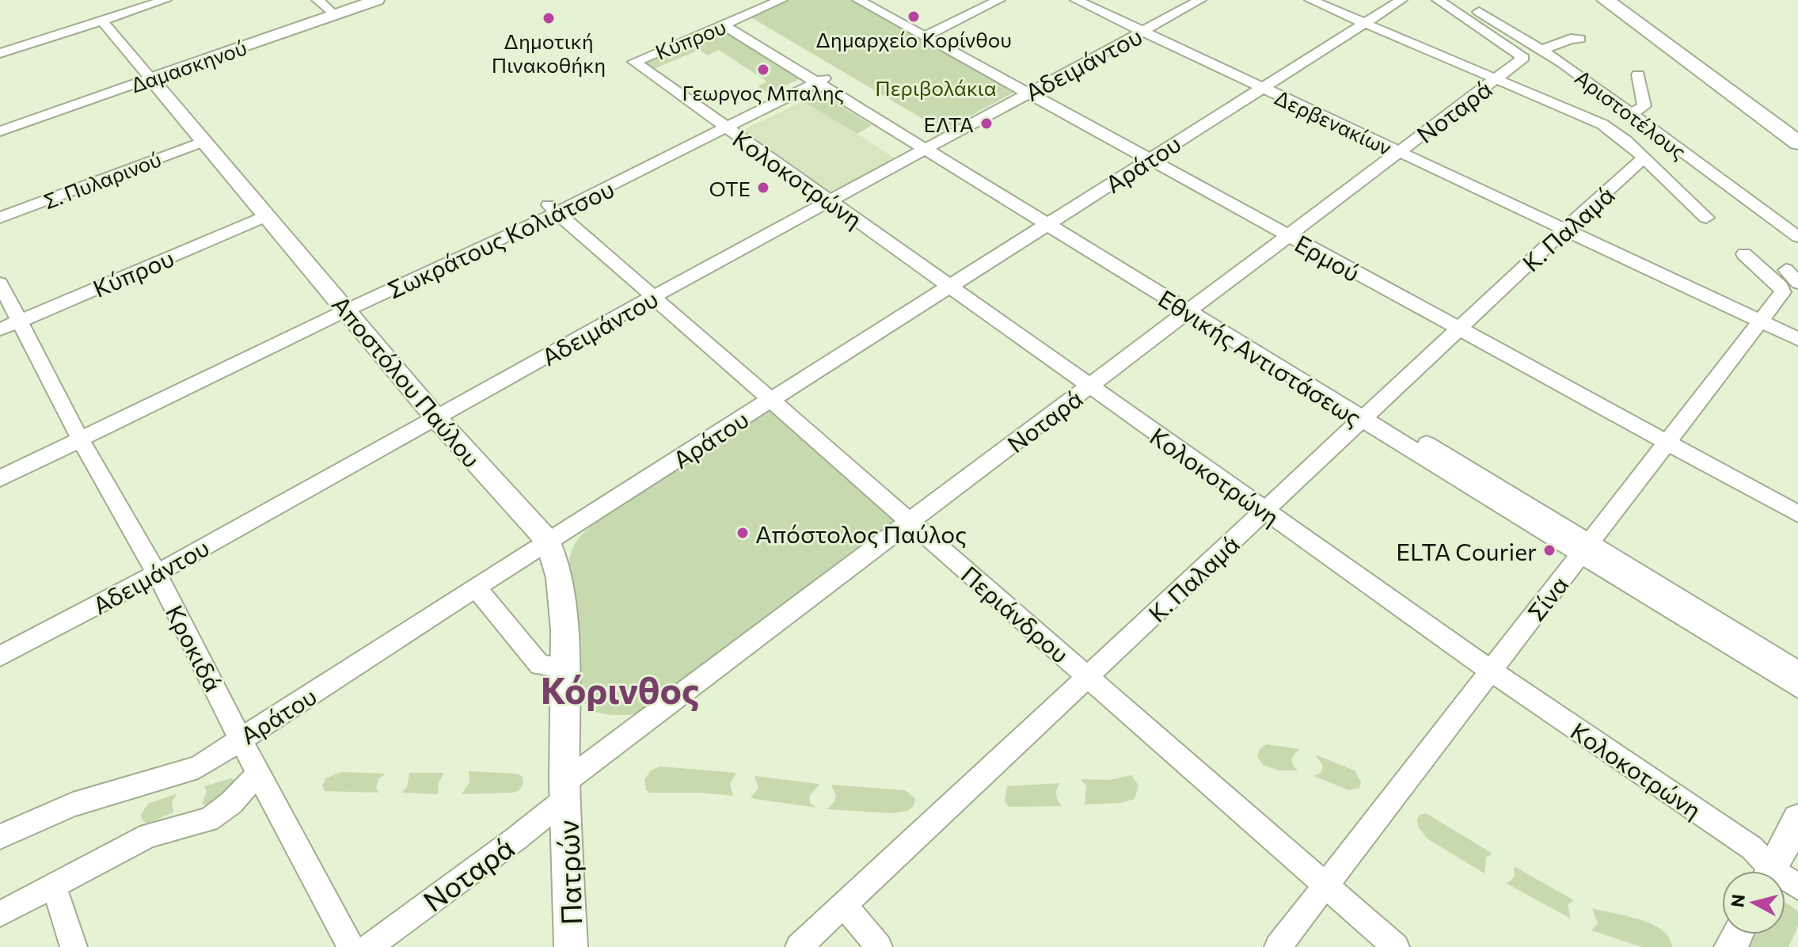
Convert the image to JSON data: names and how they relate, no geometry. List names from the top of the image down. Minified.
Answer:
{"streets":{"main road":["Δαμασκηνού","Αποστόλου Παύλου","Πατρών"],"street":["Κύπρου","Αδειμάντου","Νοταρά","Αριστοτέλους","Δερβενακίων","Αράτου","Κολοκοτρώνη","Σ. Πυλαρινού","Κ. Παλαμά","Σωκράτους Κολιάτσου","Ερμού","Εθνικής Αντιστάσεως","Σίνα","Περιάνδρου","Κροκιδά"]},"crossings":[["Κύπρου","Κολοκοτρώνη"],["Κύπρου","Εθνικής Αντιστάσεως"],["Κύπρου","Αποστόλου Παύλου"],["Κύπρου","Κροκιδά"],["Αδειμάντου","Δερβενακίων"],["Αδειμάντου","Κολοκοτρώνη"],["Αδειμάντου","Ερμού"],["Αδειμάντου","Εθνικής Αντιστάσεως"],["Αδειμάντου","Αποστόλου Παύλου"],["Αδειμάντου","Περιάνδρου"],["Αδειμάντου","Κροκιδά"],["Δαμασκηνού","Αποστόλου Παύλου"],["Νοταρά","Δερβενακίων"],["Νοταρά","Κολοκοτρώνη"],["Νοταρά","Ερμού"],["Νοταρά","Εθνικής Αντιστάσεως"],["Νοταρά","Αποστόλου Παύλου"],["Νοταρά","Περιάνδρου"],["Νοταρά","Πατρών"],["Δερβενακίων","Αράτου"],["Δερβενακίων","Κ. Παλαμά"],["Δερβενακίων","Σίνα"],["Αράτου","Κολοκοτρώνη"],["Αράτου","Ερμού"],["Αράτου","Εθνικής Αντιστάσεως"],["Αράτου","Αποστόλου Παύλου"],["Αράτου","Περιάνδρου"],["Αράτου","Κροκιδά"],["Κολοκοτρώνη","Κ. Παλαμά"],["Κολοκοτρώνη","Σωκράτους Κολιάτσου"],["Κολοκοτρώνη","Σίνα"],["Σ. Πυλαρινού","Αποστόλου Παύλου"],["Κ. Παλαμά","Ερμού"],["Κ. Παλαμά","Εθνικής Αντιστάσεως"],["Κ. Παλαμά","Περιάνδρου"],["Σωκράτους Κολιάτσου","Εθνικής Αντιστάσεως"],["Σωκράτους Κολιάτσου","Αποστόλου Παύλου"],["Σωκράτους Κολιάτσου","Περιάνδρου"],["Σωκράτους Κολιάτσου","Κροκιδά"],["Ερμού","Σίνα"],["Εθνικής Αντιστάσεως","Σίνα"],["Αποστόλου Παύλου","Πατρών"],["Σίνα","Περιάνδρου"]],"districts":["Κόρινθος"],"parks":["Περιβολάκια"],"places":["Δημαρχείο Κορίνθου","Δημοτική Πινακοθήκη","Γεωργος Μπαλης","ΕΛΤΑ","ΟΤΕ","Απόστολος Παύλος","ELTA Courier"],"north":"left"}
